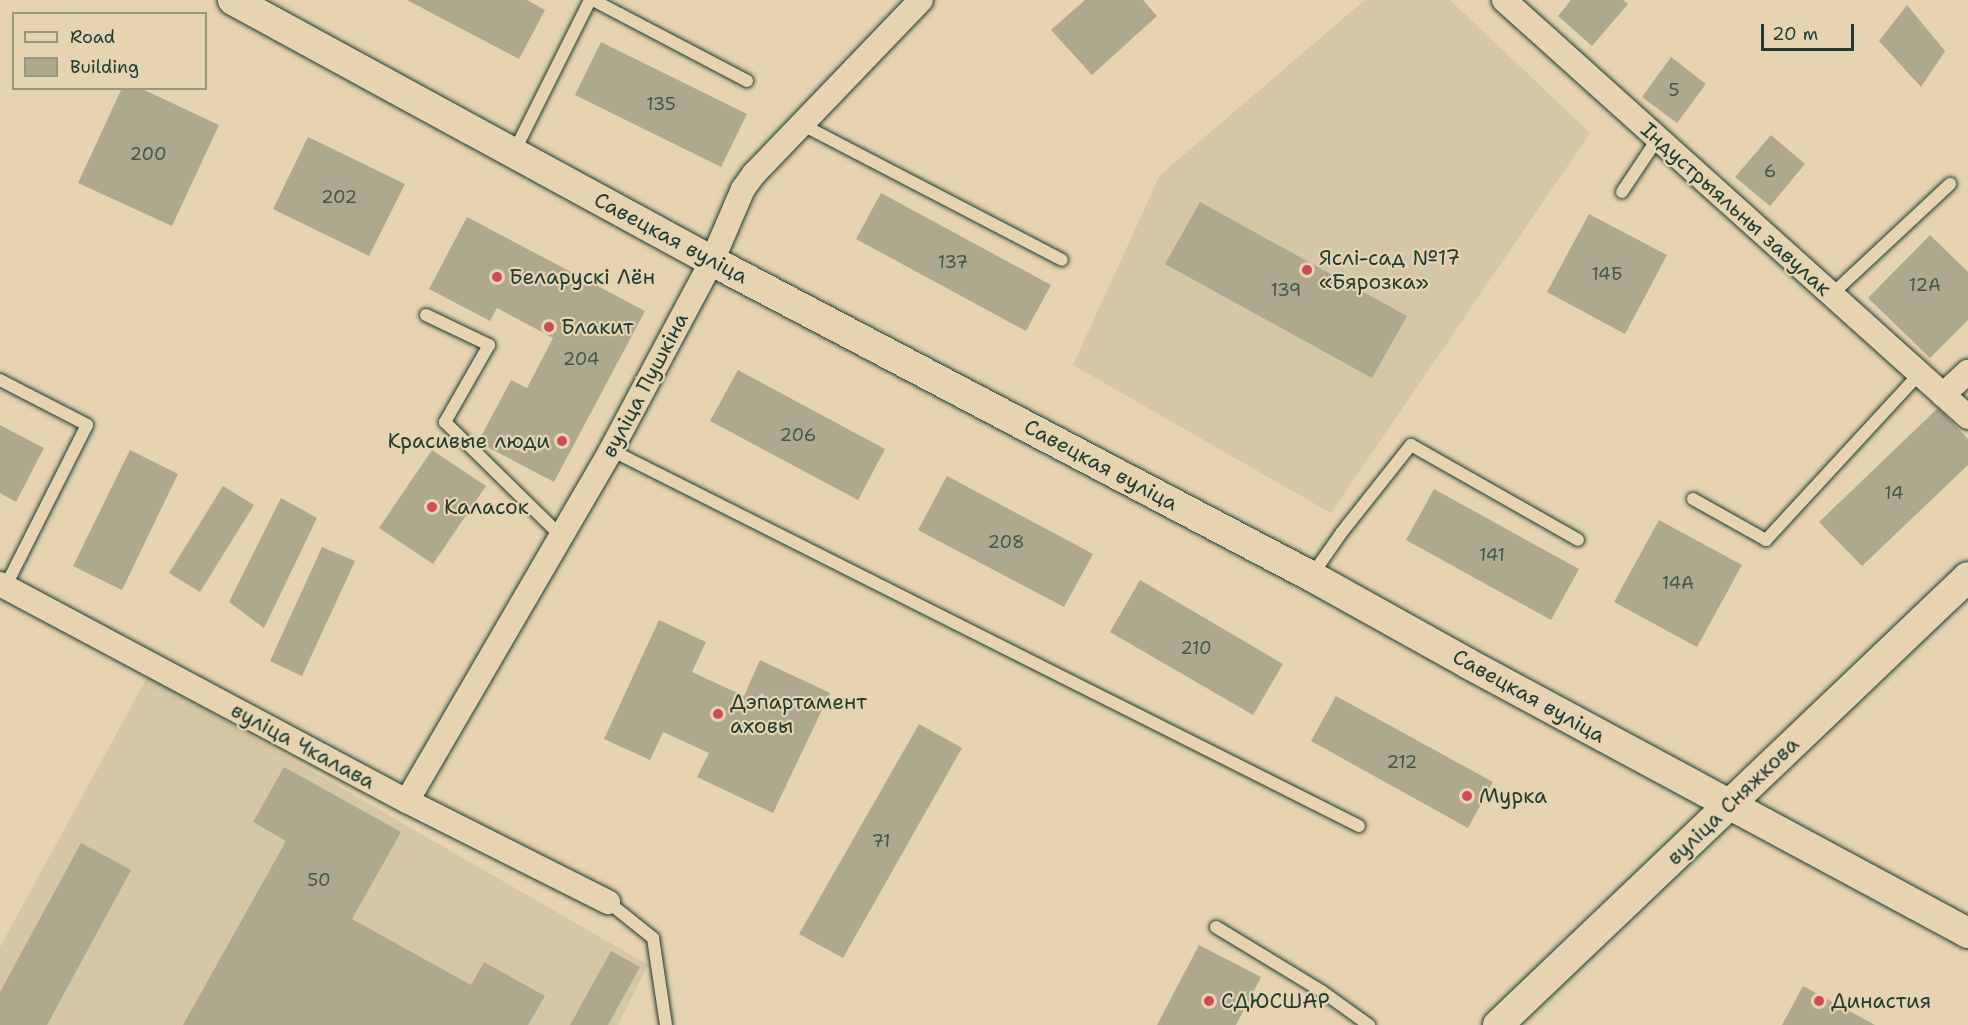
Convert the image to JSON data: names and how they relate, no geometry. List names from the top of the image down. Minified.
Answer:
{"streets":{"street":["Індустрыяльны завулак","Савецкая вуліца","вуліца Пушкіна","вуліца Чкалава","вуліца Сняжкова"]},"crossings":[["Савецкая вуліца","вуліца Пушкіна"],["Савецкая вуліца","вуліца Сняжкова"],["вуліца Пушкіна","вуліца Чкалава"]],"places":["Яслі-сад №17 «Бярозка»","Беларускі Лён","Блакит","Красивые люди","Каласок","Дэпартамент аховы","Мурка","СДЮСШАР","Династия"],"house_numbers":["5","135","200","6","202","137","14Б","12А","139","204","206","14","208","141","14А","210","212","71","50"],"legend":["Road","Building"],"scale_bar":"20 m"}
